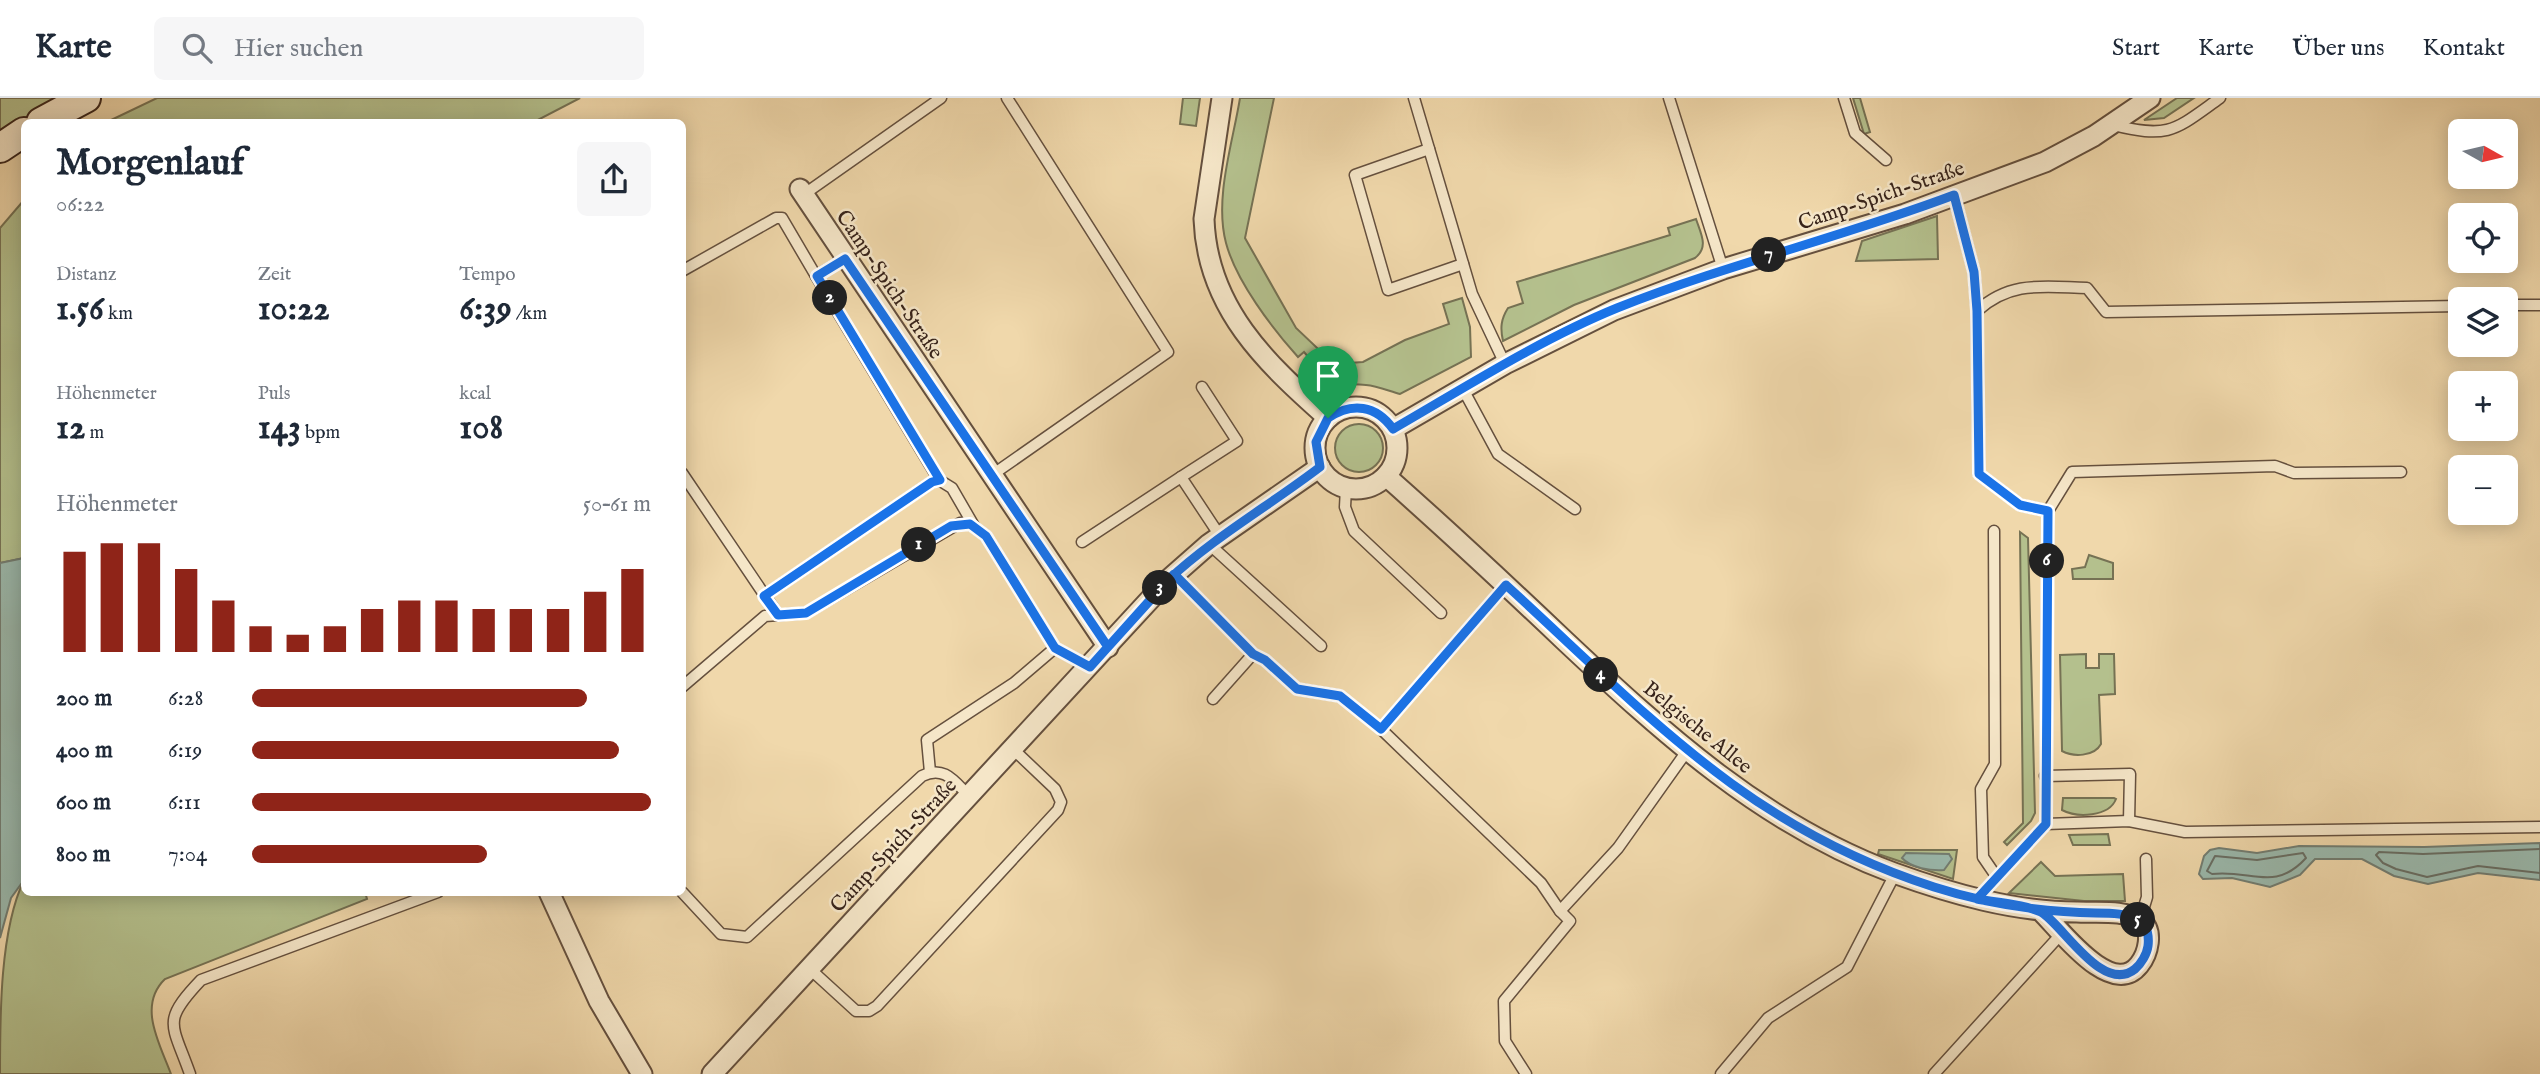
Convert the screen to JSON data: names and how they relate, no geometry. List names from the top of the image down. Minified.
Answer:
{"streets":{"street":["Camp-Spich-Straße","Belgische Allee"]},"crossings":[["Camp-Spich-Straße","Belgische Allee"]],"north":"right","page":{"header":"Karte","search":"Hier suchen","nav":["Start","Karte","Über uns","Kontakt"],"map_buttons":["+","−"],"heading":["Morgenlauf","06:22"],"pins":["7","2","1","6","3","4","5"],"stats":[["Distanz","1.56 km"],["Zeit","10:22"],["Tempo","6:39 /km"],["Höhenmeter","12 m"],["Puls","143 bpm"],["kcal","108"]],"chart":["Höhenmeter","50–61 m"],"list":[{"name":"200 m","note":"6:28"},{"name":"400 m","note":"6:19"},{"name":"600 m","note":"6:11"},{"name":"800 m","note":"7:04"}]}}
